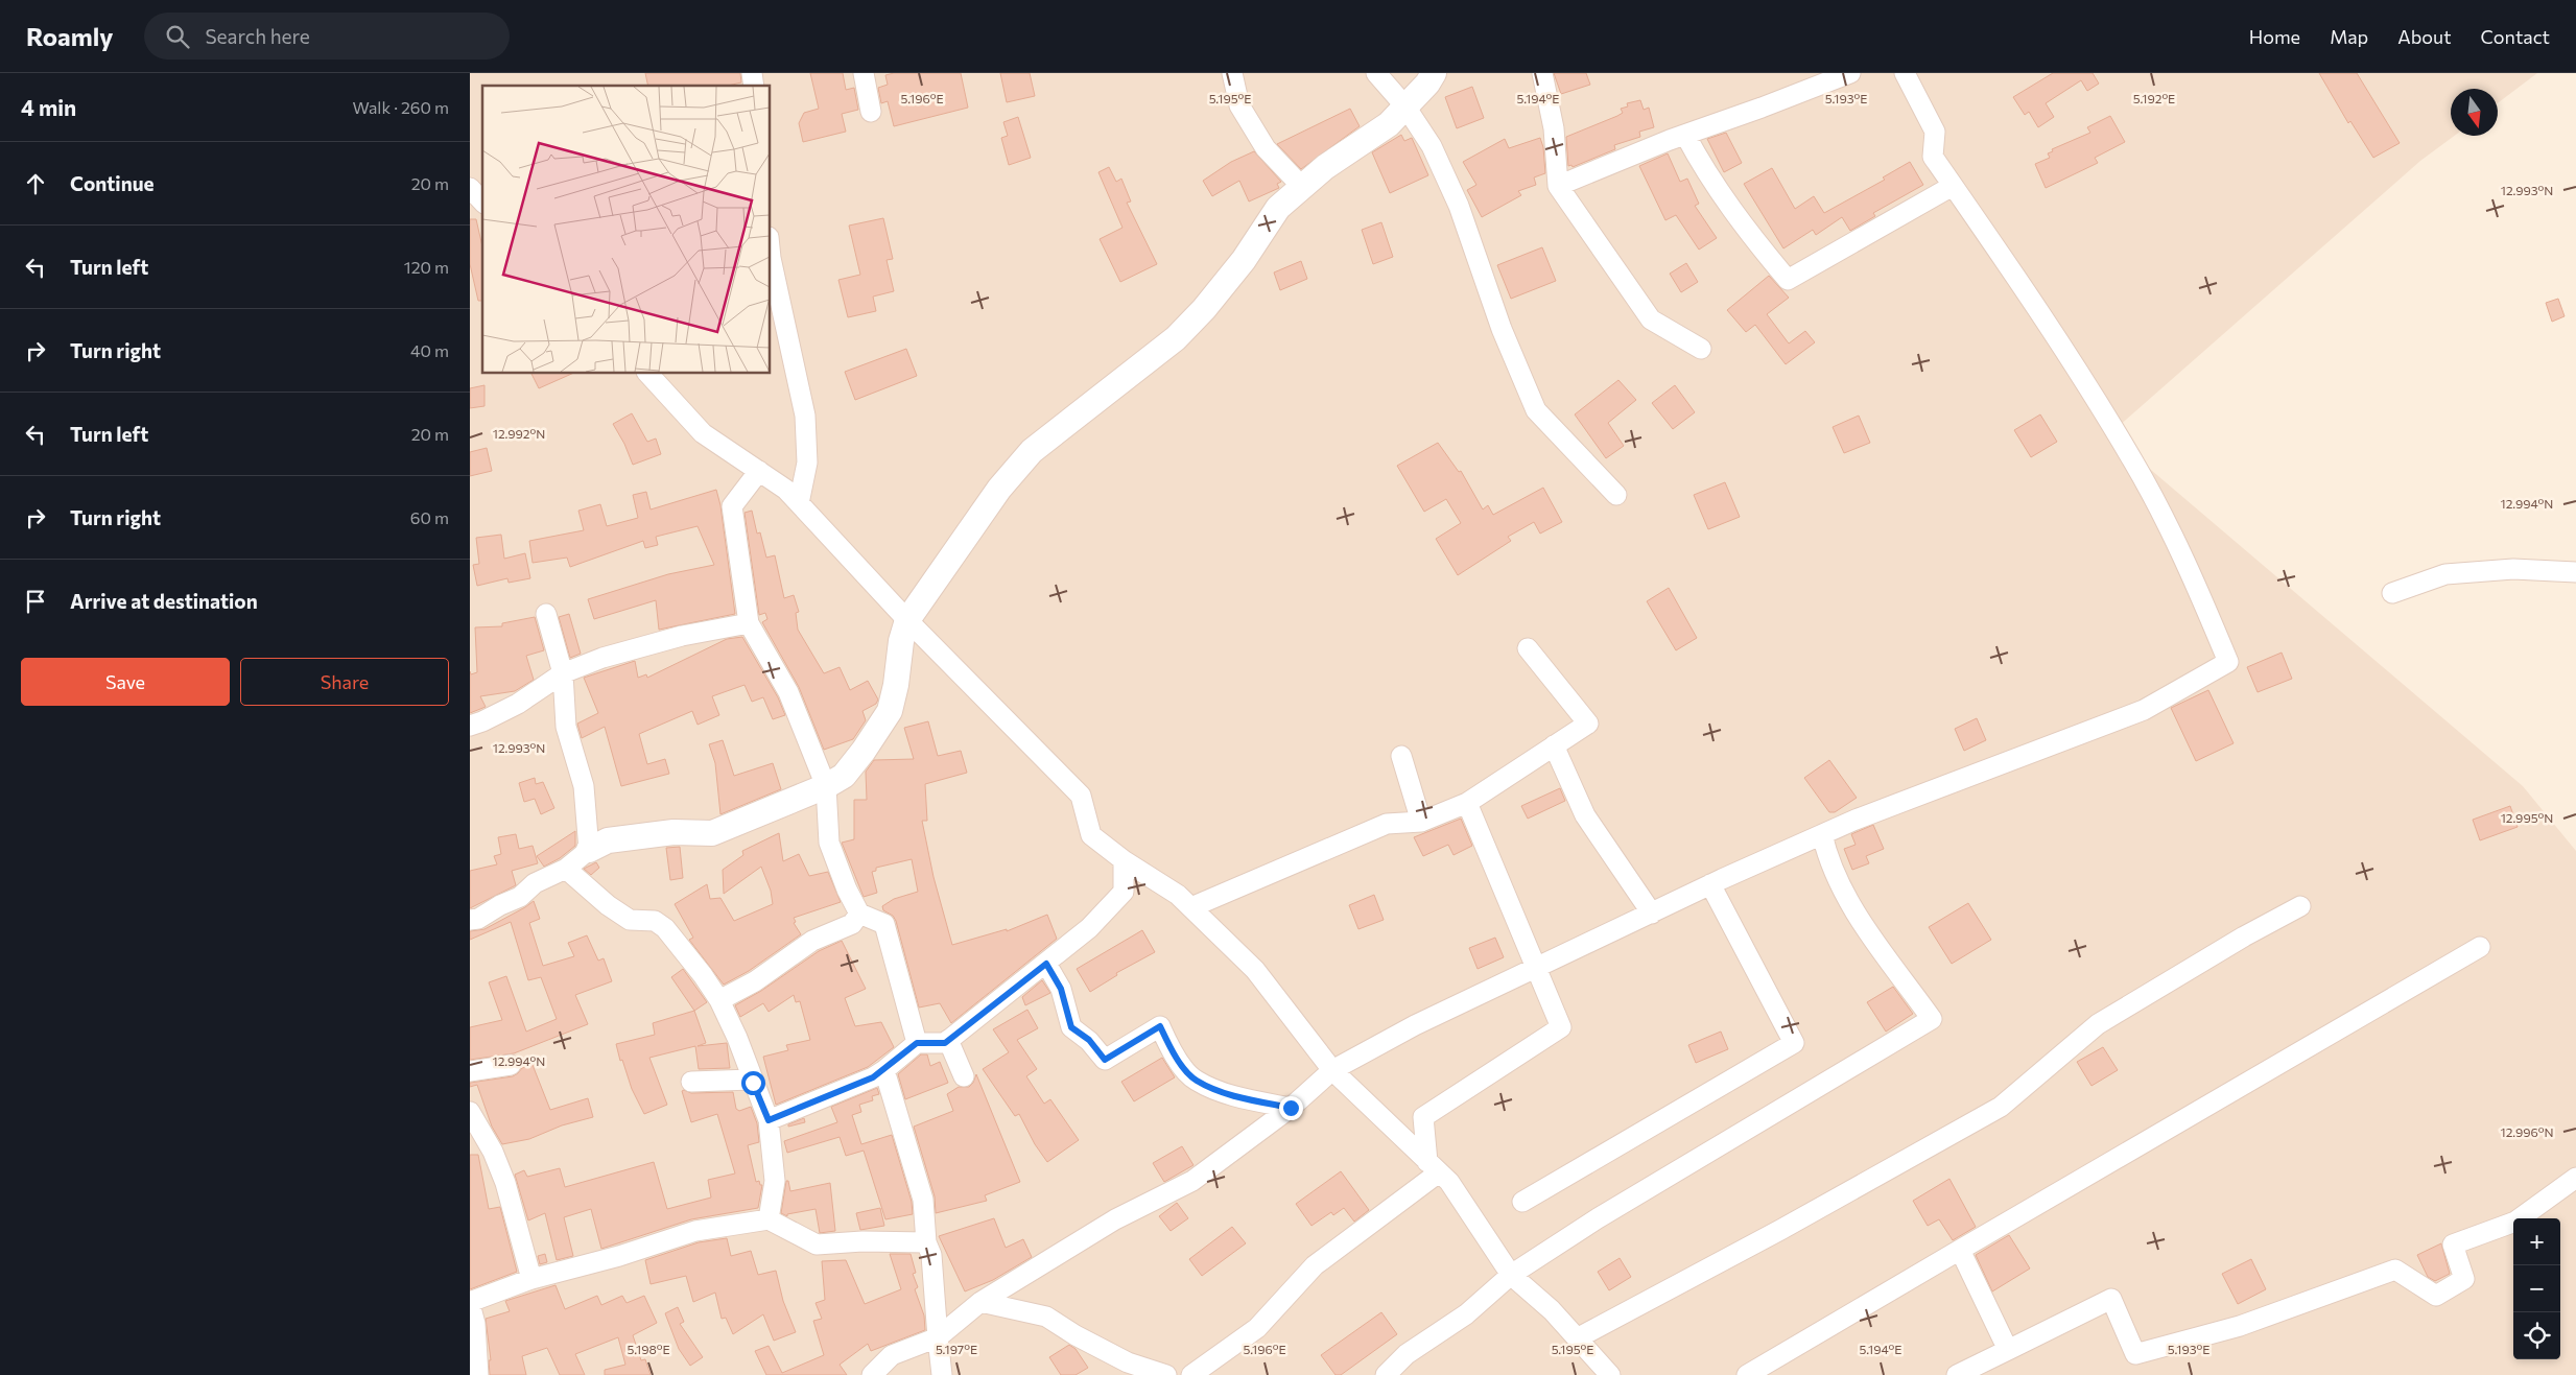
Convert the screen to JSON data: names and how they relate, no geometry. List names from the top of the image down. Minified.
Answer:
{"north":"bottom","page":{"header":"Roamly","search":"Search here","nav":["Home","Map","About","Contact"],"heading":["4 min","Walk · 260 m"],"list":[["Continue","20 m"],["Turn left","120 m"],["Turn right","40 m"],["Turn left","20 m"],["Turn right","60 m"],"Arrive at destination"],"buttons":["Save","Share"],"map_buttons":["+","−"]},"coordinates":["5.196°E","5.195°E","5.194°E","5.193°E","5.192°E","12.993°N","12.992°N","12.994°N","12.995°N","12.996°N","5.198°E","5.197°E"]}
